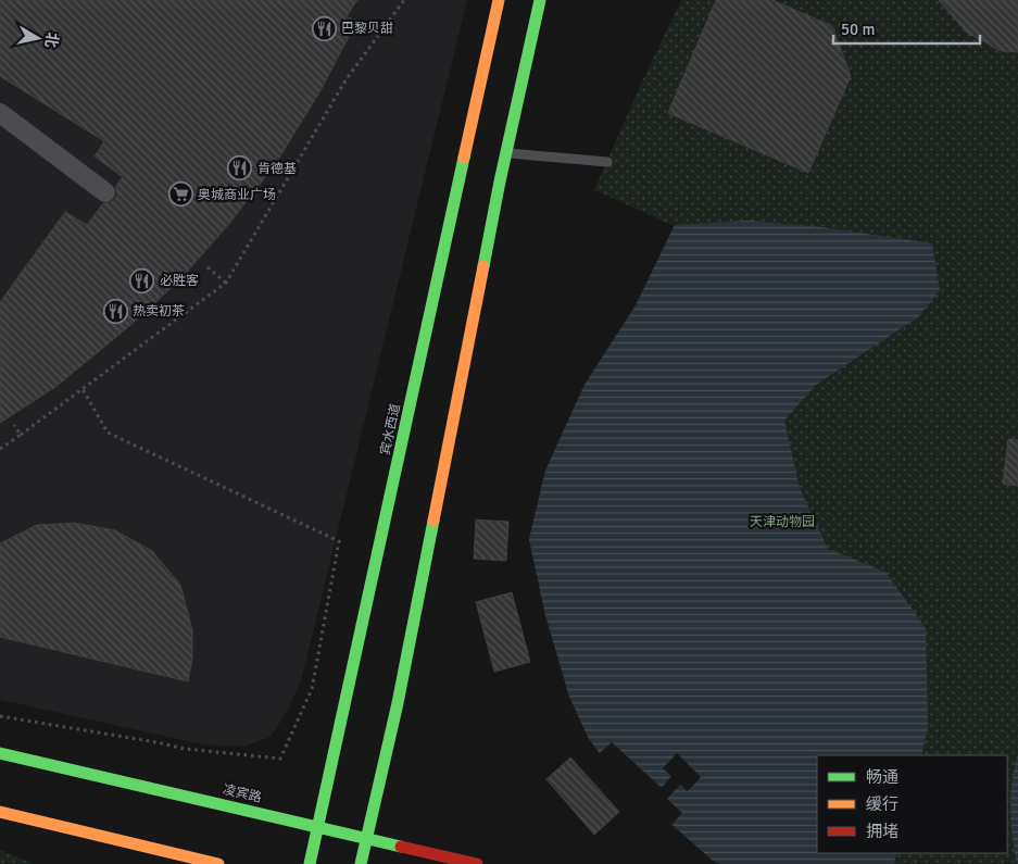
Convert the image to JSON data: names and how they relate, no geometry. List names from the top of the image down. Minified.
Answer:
{"streets":{"main road":["宾水西道","凌宾路"]},"crossings":[["宾水西道","凌宾路"]],"parks":["天津动物园"],"places":{"restaurant":["巴黎贝甜","肯德基","必胜客","热卖初茶"],"supermarket":["奥城商业广场"]},"legend":["畅通","缓行","拥堵"],"scale_bar":"50 m","north":"right"}
